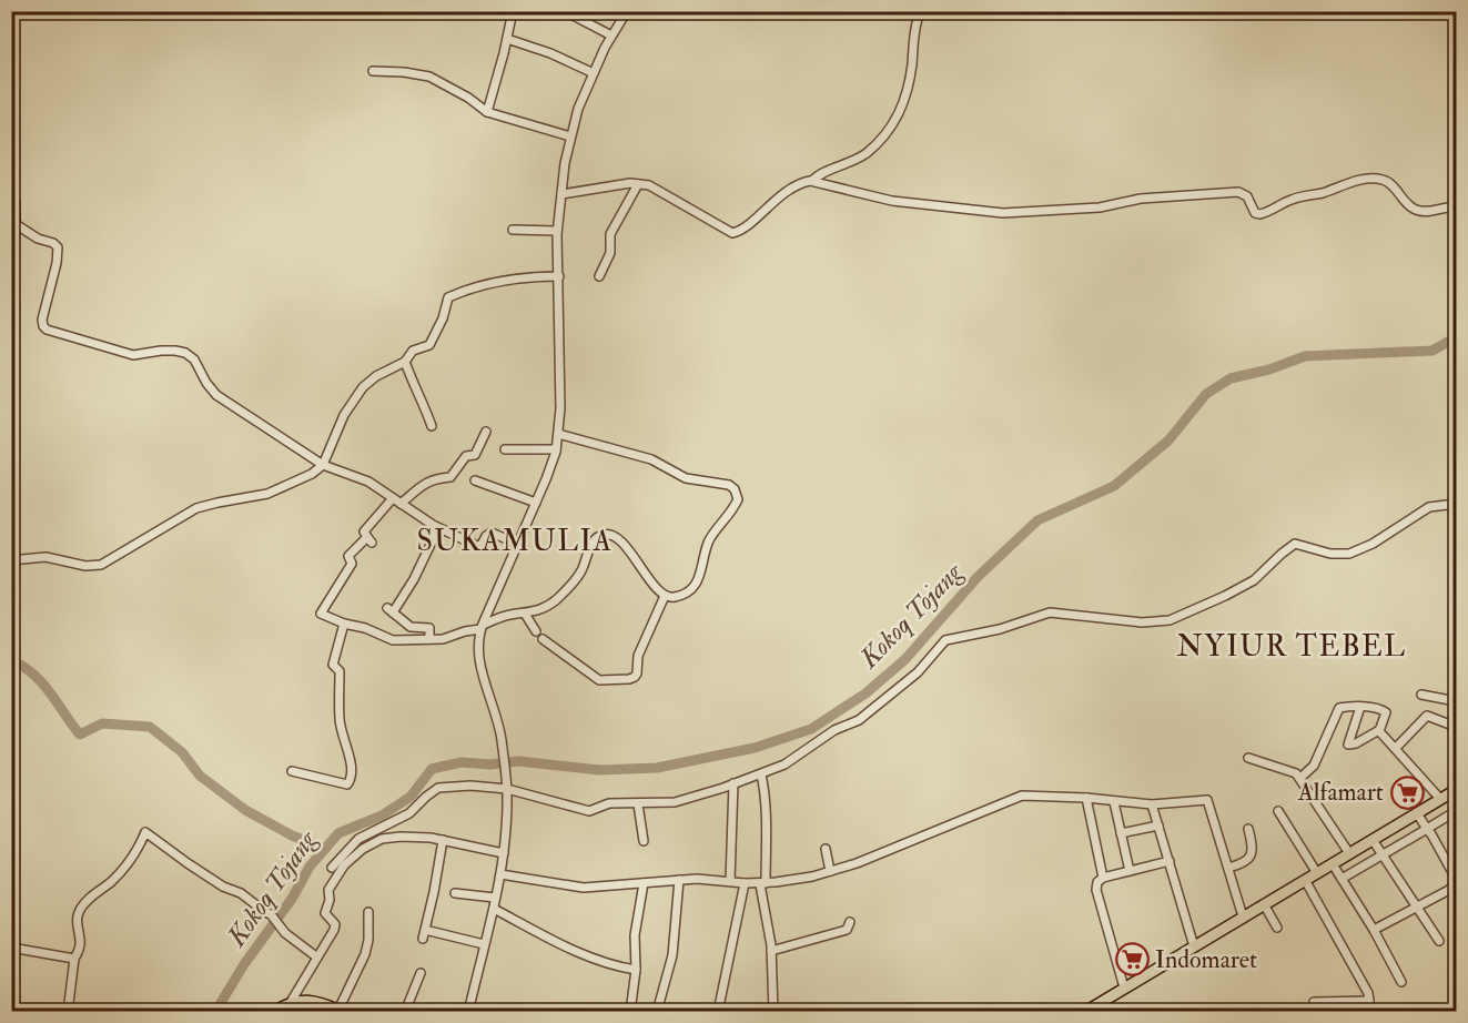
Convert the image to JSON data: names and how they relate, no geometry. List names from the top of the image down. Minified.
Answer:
{"districts":["SUKAMULIA","NYIUR TEBEL"],"water":["Kokoq Tojang"],"places":{"supermarket":["Alfamart","Indomaret"]}}
